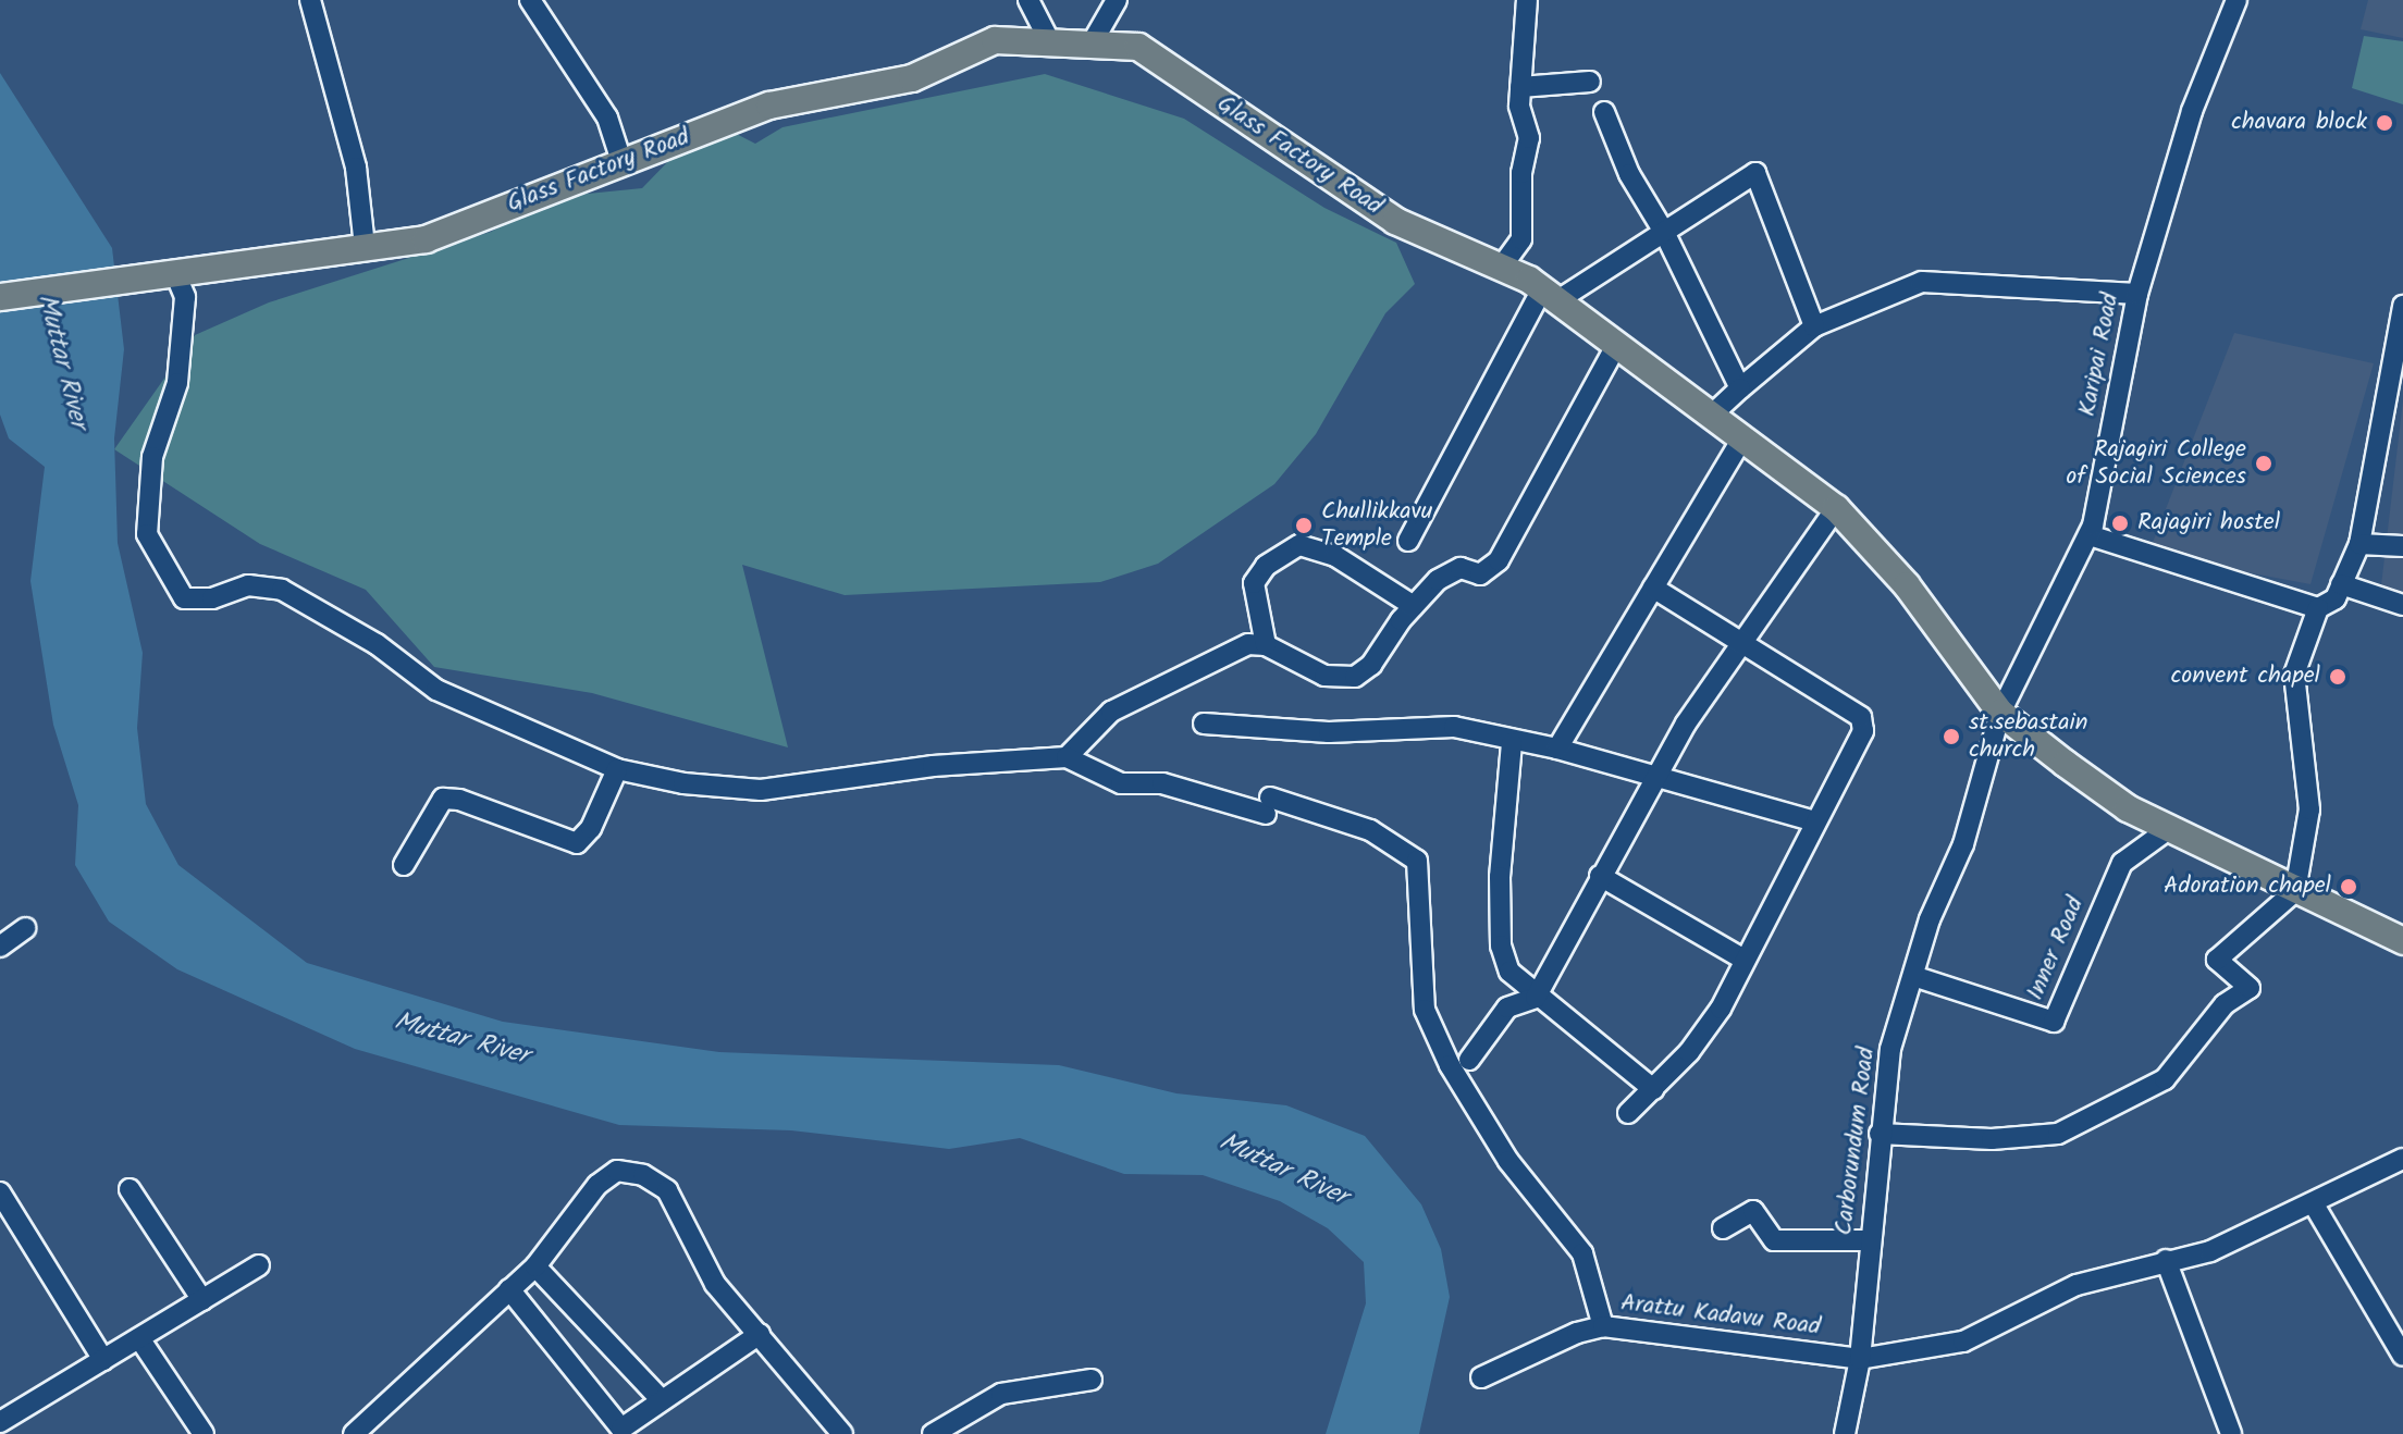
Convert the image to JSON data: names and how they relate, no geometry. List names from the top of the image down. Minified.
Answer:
{"streets":{"main road":["Glass Factory Road"],"street":["Karipai Road","Inner Road","Carborundum Road","Arattu Kadavu Road"]},"crossings":[["Glass Factory Road","Karipai Road"],["Glass Factory Road","Inner Road"],["Glass Factory Road","Carborundum Road"],["Karipai Road","Carborundum Road"],["Inner Road","Carborundum Road"],["Carborundum Road","Arattu Kadavu Road"]],"water":["Muttar River"],"places":["chavara block","Rajagiri College of Social Sciences","Rajagiri hostel","Chullikkavu Temple","convent chapel","st.sebastain church","Adoration chapel"]}
